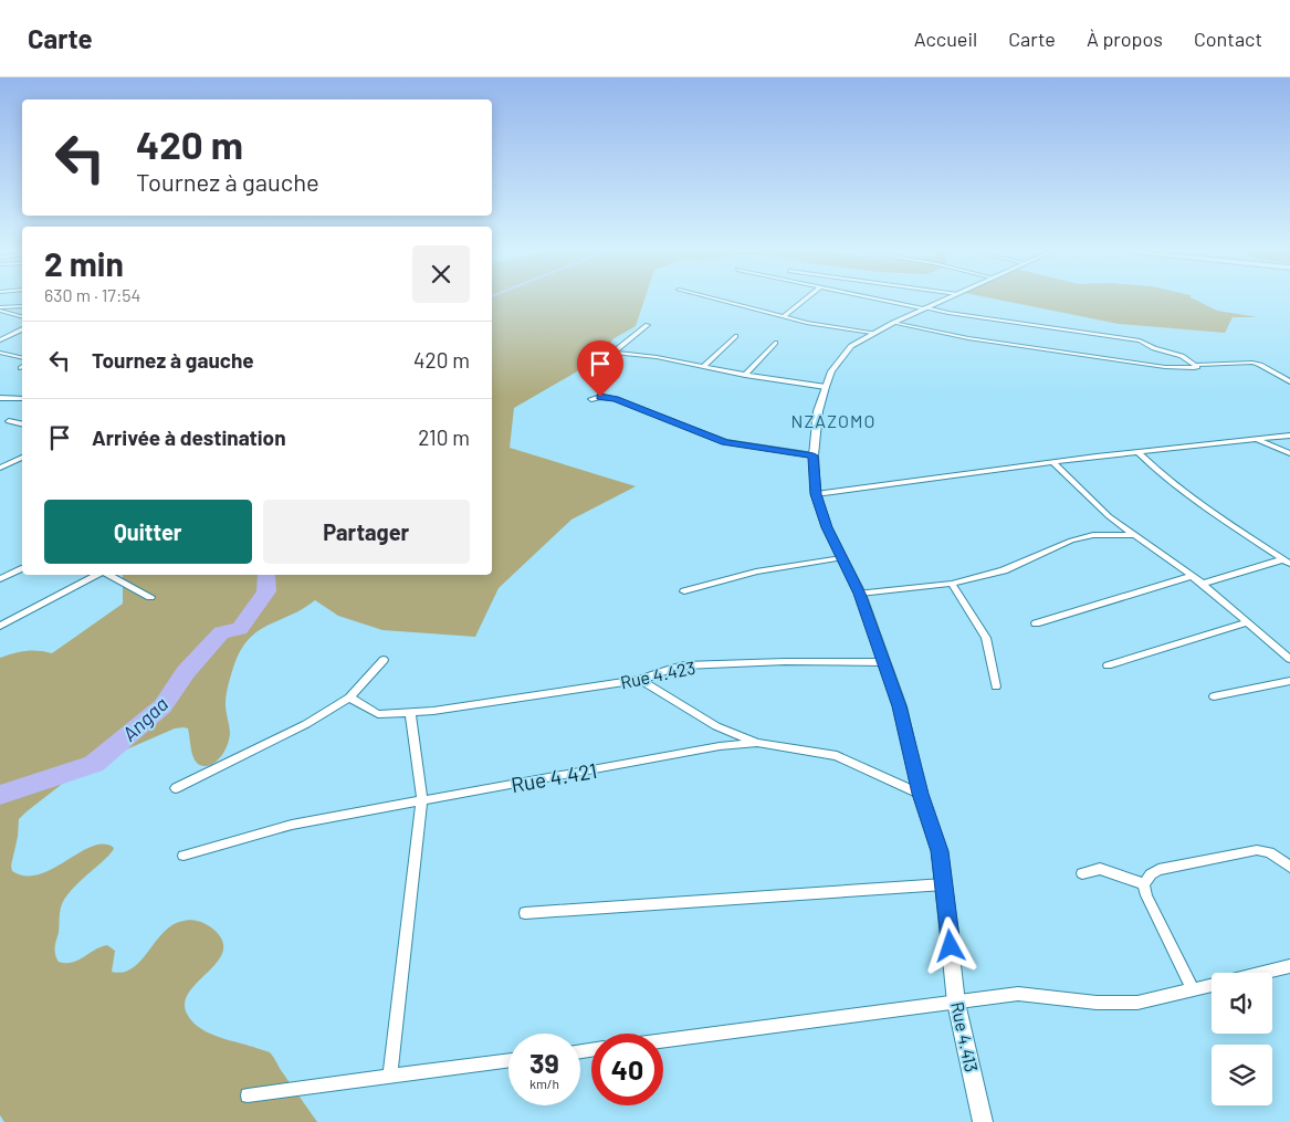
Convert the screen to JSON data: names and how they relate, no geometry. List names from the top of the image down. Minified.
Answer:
{"streets":{"street":["Rue 4.423","Rue 4.421","Rue 4.413"]},"crossings":[["Rue 4.423","Rue 4.413"],["Rue 4.421","Rue 4.413"]],"districts":["NZAZOMO"],"water":["Angaa"],"page":{"header":"Carte","nav":["Accueil","Carte","À propos","Contact"],"turn":["420 m","Tournez à gauche"],"heading":["2 min","630 m · 17:54"],"list":[{"name":"Tournez à gauche","value":"420 m"},{"name":"Arrivée à destination","value":"210 m"}],"buttons":["Quitter","Partager"],"speed":"39 km/h","limit":"40"}}
